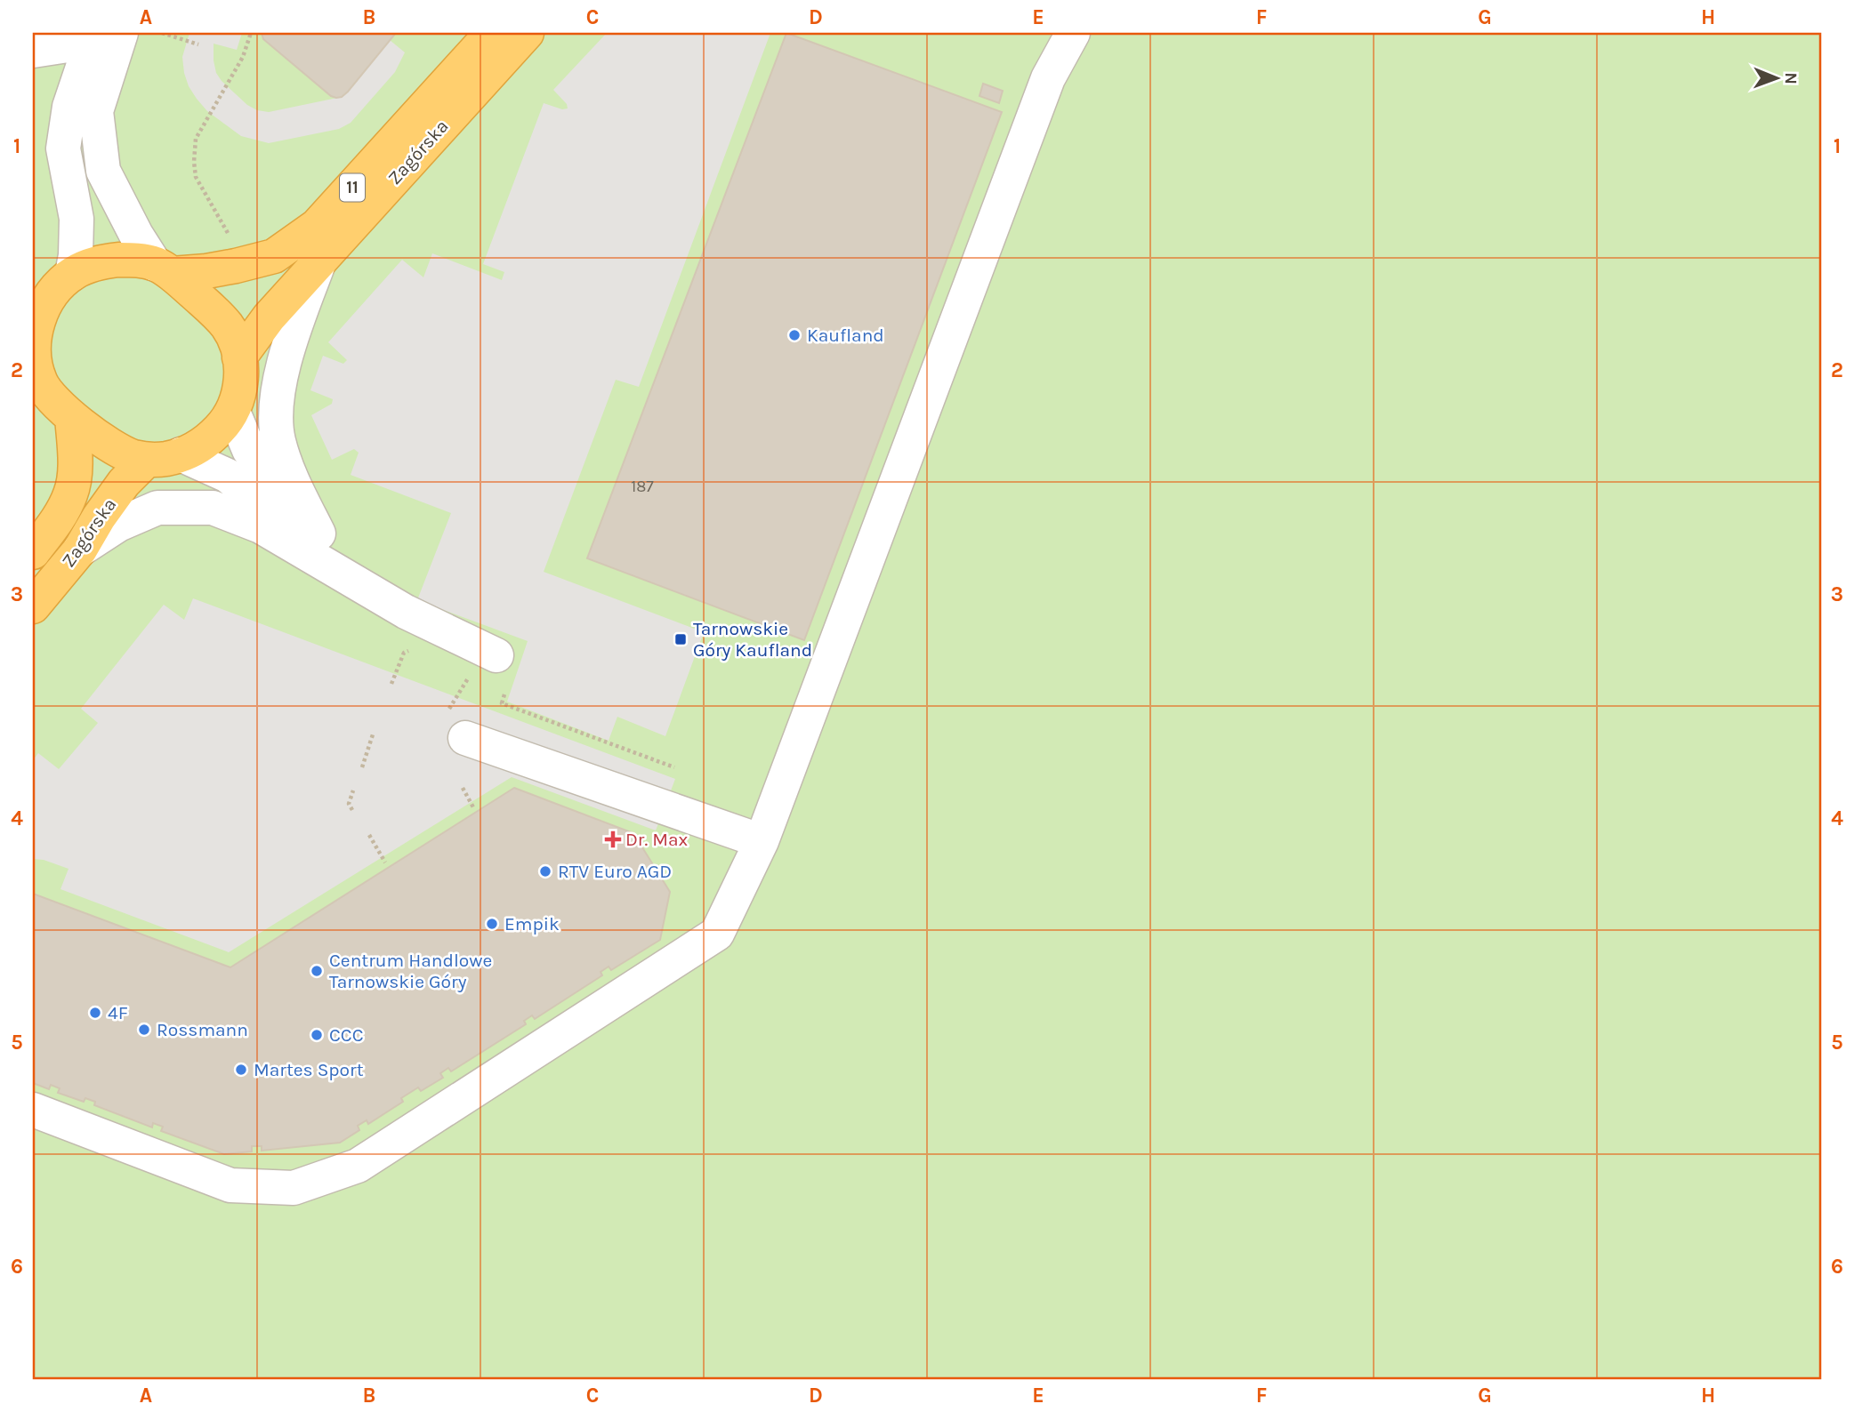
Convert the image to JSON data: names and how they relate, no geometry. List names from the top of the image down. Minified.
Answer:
{"streets":{"highway":["Zagórska","11"]},"places":{"other":["Kaufland","RTV Euro AGD","Empik","Centrum Handlowe Tarnowskie Góry","4F","Rossmann","CCC","Martes Sport"],"transit":["Tarnowskie Góry Kaufland"],"health":["Dr. Max"]},"house_numbers":["187"],"north":"right","grid":{"columns":["A","B","C","D","E","F","G","H"],"rows":["1","2","3","4","5","6"]}}
